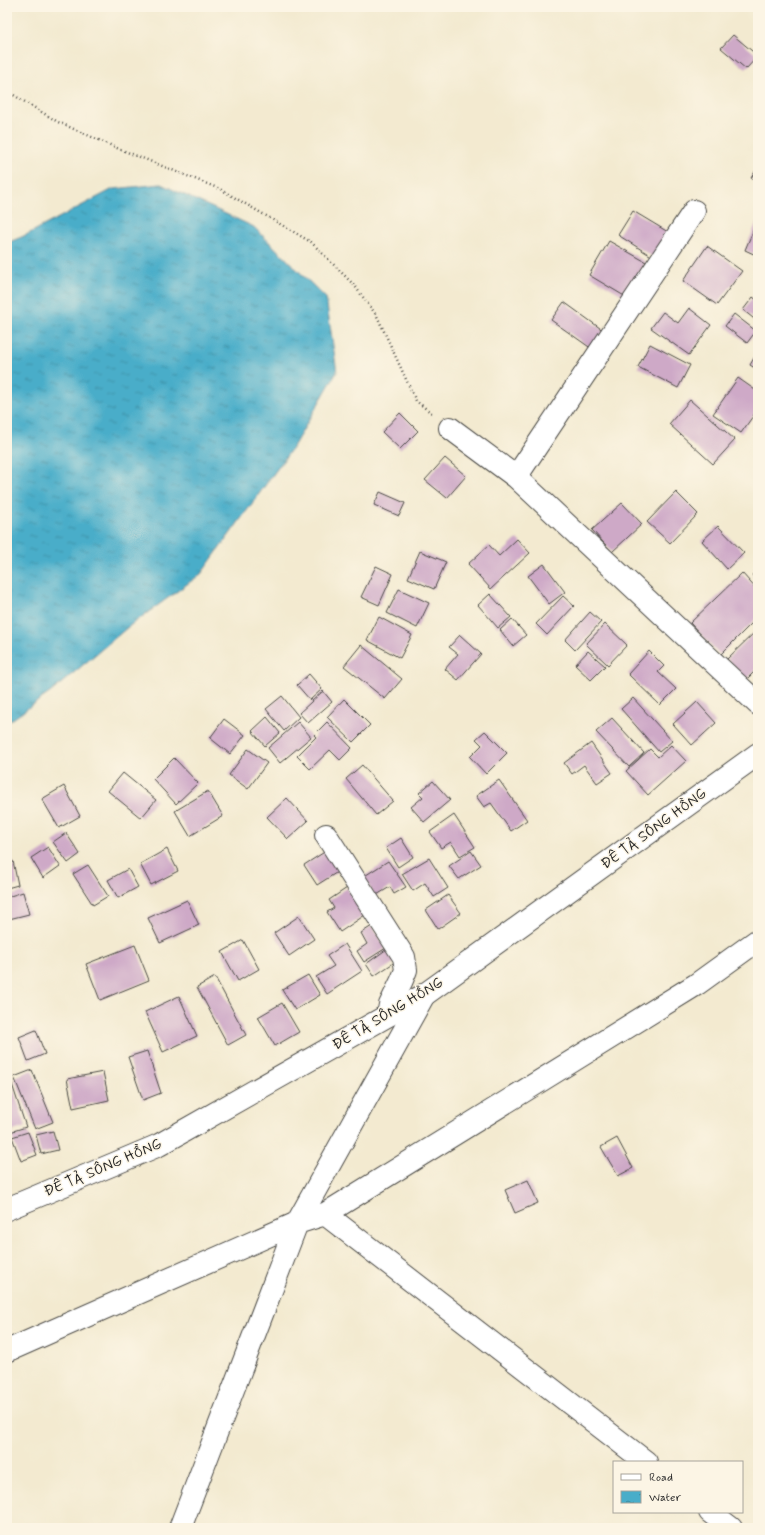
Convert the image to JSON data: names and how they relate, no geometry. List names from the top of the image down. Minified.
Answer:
{"streets":{"street":["ĐÊ TẢ SÔNG HỒNG"]},"legend":["Road","Water"]}
